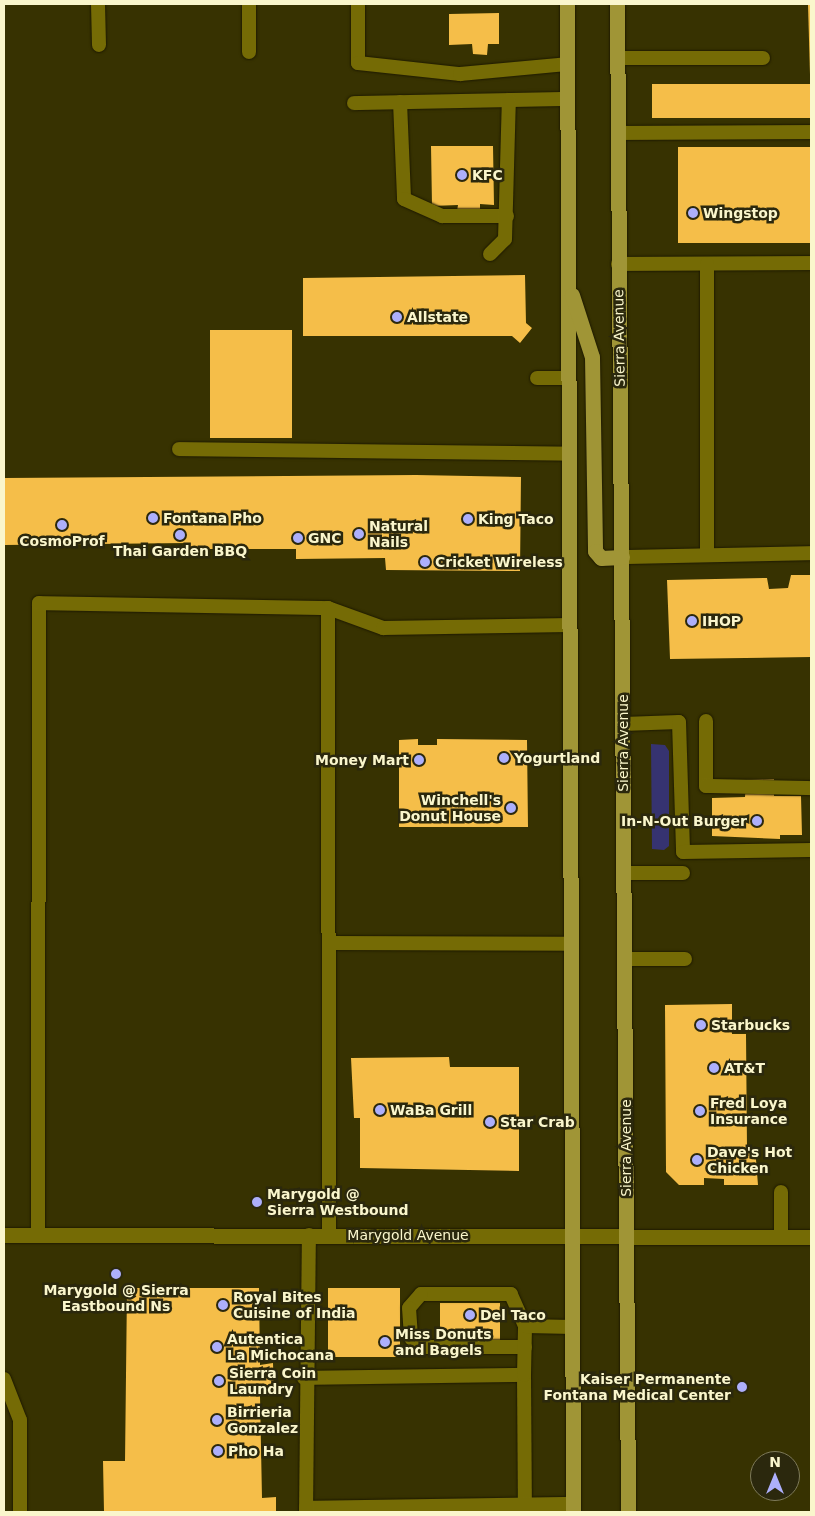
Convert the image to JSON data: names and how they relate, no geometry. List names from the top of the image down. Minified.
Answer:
{"streets":{"main road":["Sierra Avenue"],"street":["Marygold Avenue"]},"crossings":[["Sierra Avenue","Marygold Avenue"]],"places":["KFC","Wingstop","Allstate","Fontana Pho","King Taco","CosmoProf","Natural Nails","Thai Garden BBQ","GNC","Cricket Wireless","IHOP","Yogurtland","Money Mart","Winchell's Donut House","In-N-Out Burger","Starbucks","AT&T","WaBa Grill","Fred Loya Insurance","Star Crab","Dave's Hot Chicken","Marygold @ Sierra Westbound","Marygold @ Sierra Eastbound Ns","Royal Bites Cuisine of India","Del Taco","Miss Donuts and Bagels","Autentica La Michocana","Sierra Coin Laundry","Kaiser Permanente Fontana Medical Center","Birrieria Gonzalez","Pho Ha"],"north":"top"}
